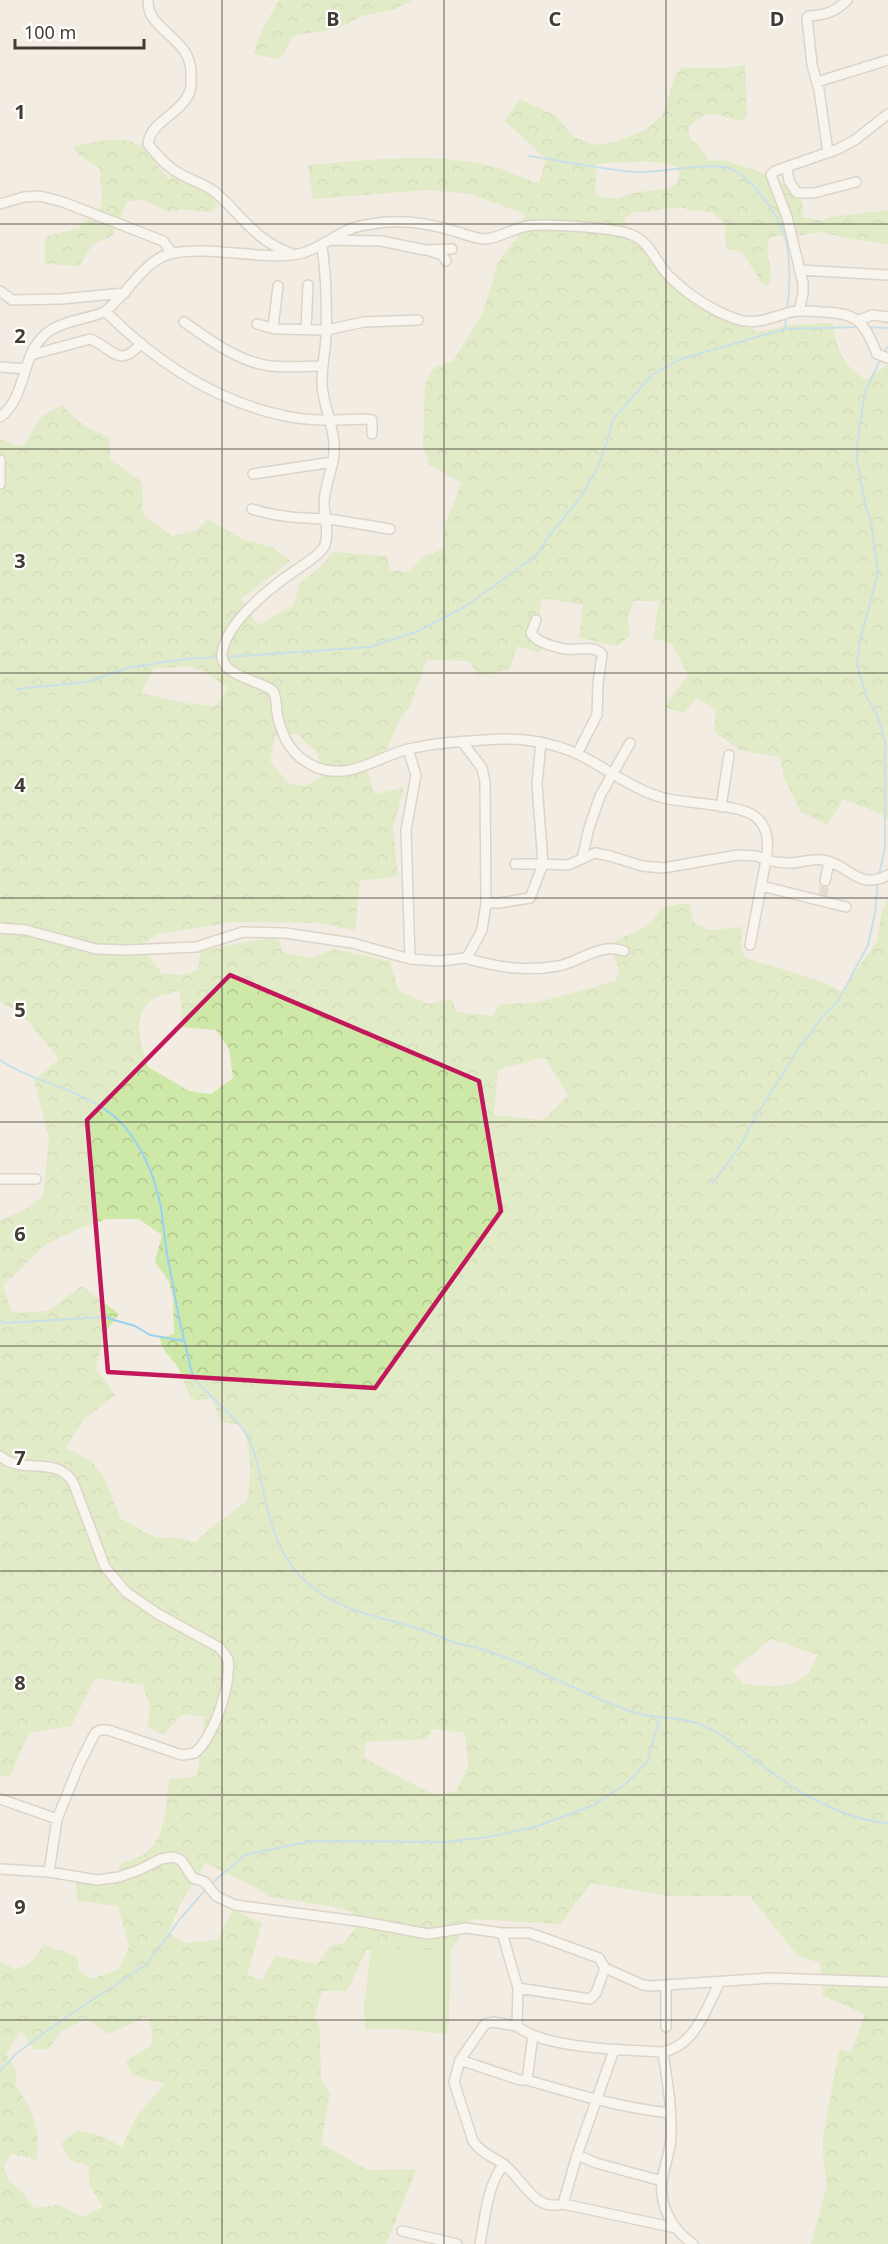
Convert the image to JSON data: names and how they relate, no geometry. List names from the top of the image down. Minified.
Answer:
{"scale_bar":"100 m","grid":{"columns":["B","C","D"],"rows":["1","2","3","4","5","6","7","8","9"]}}
